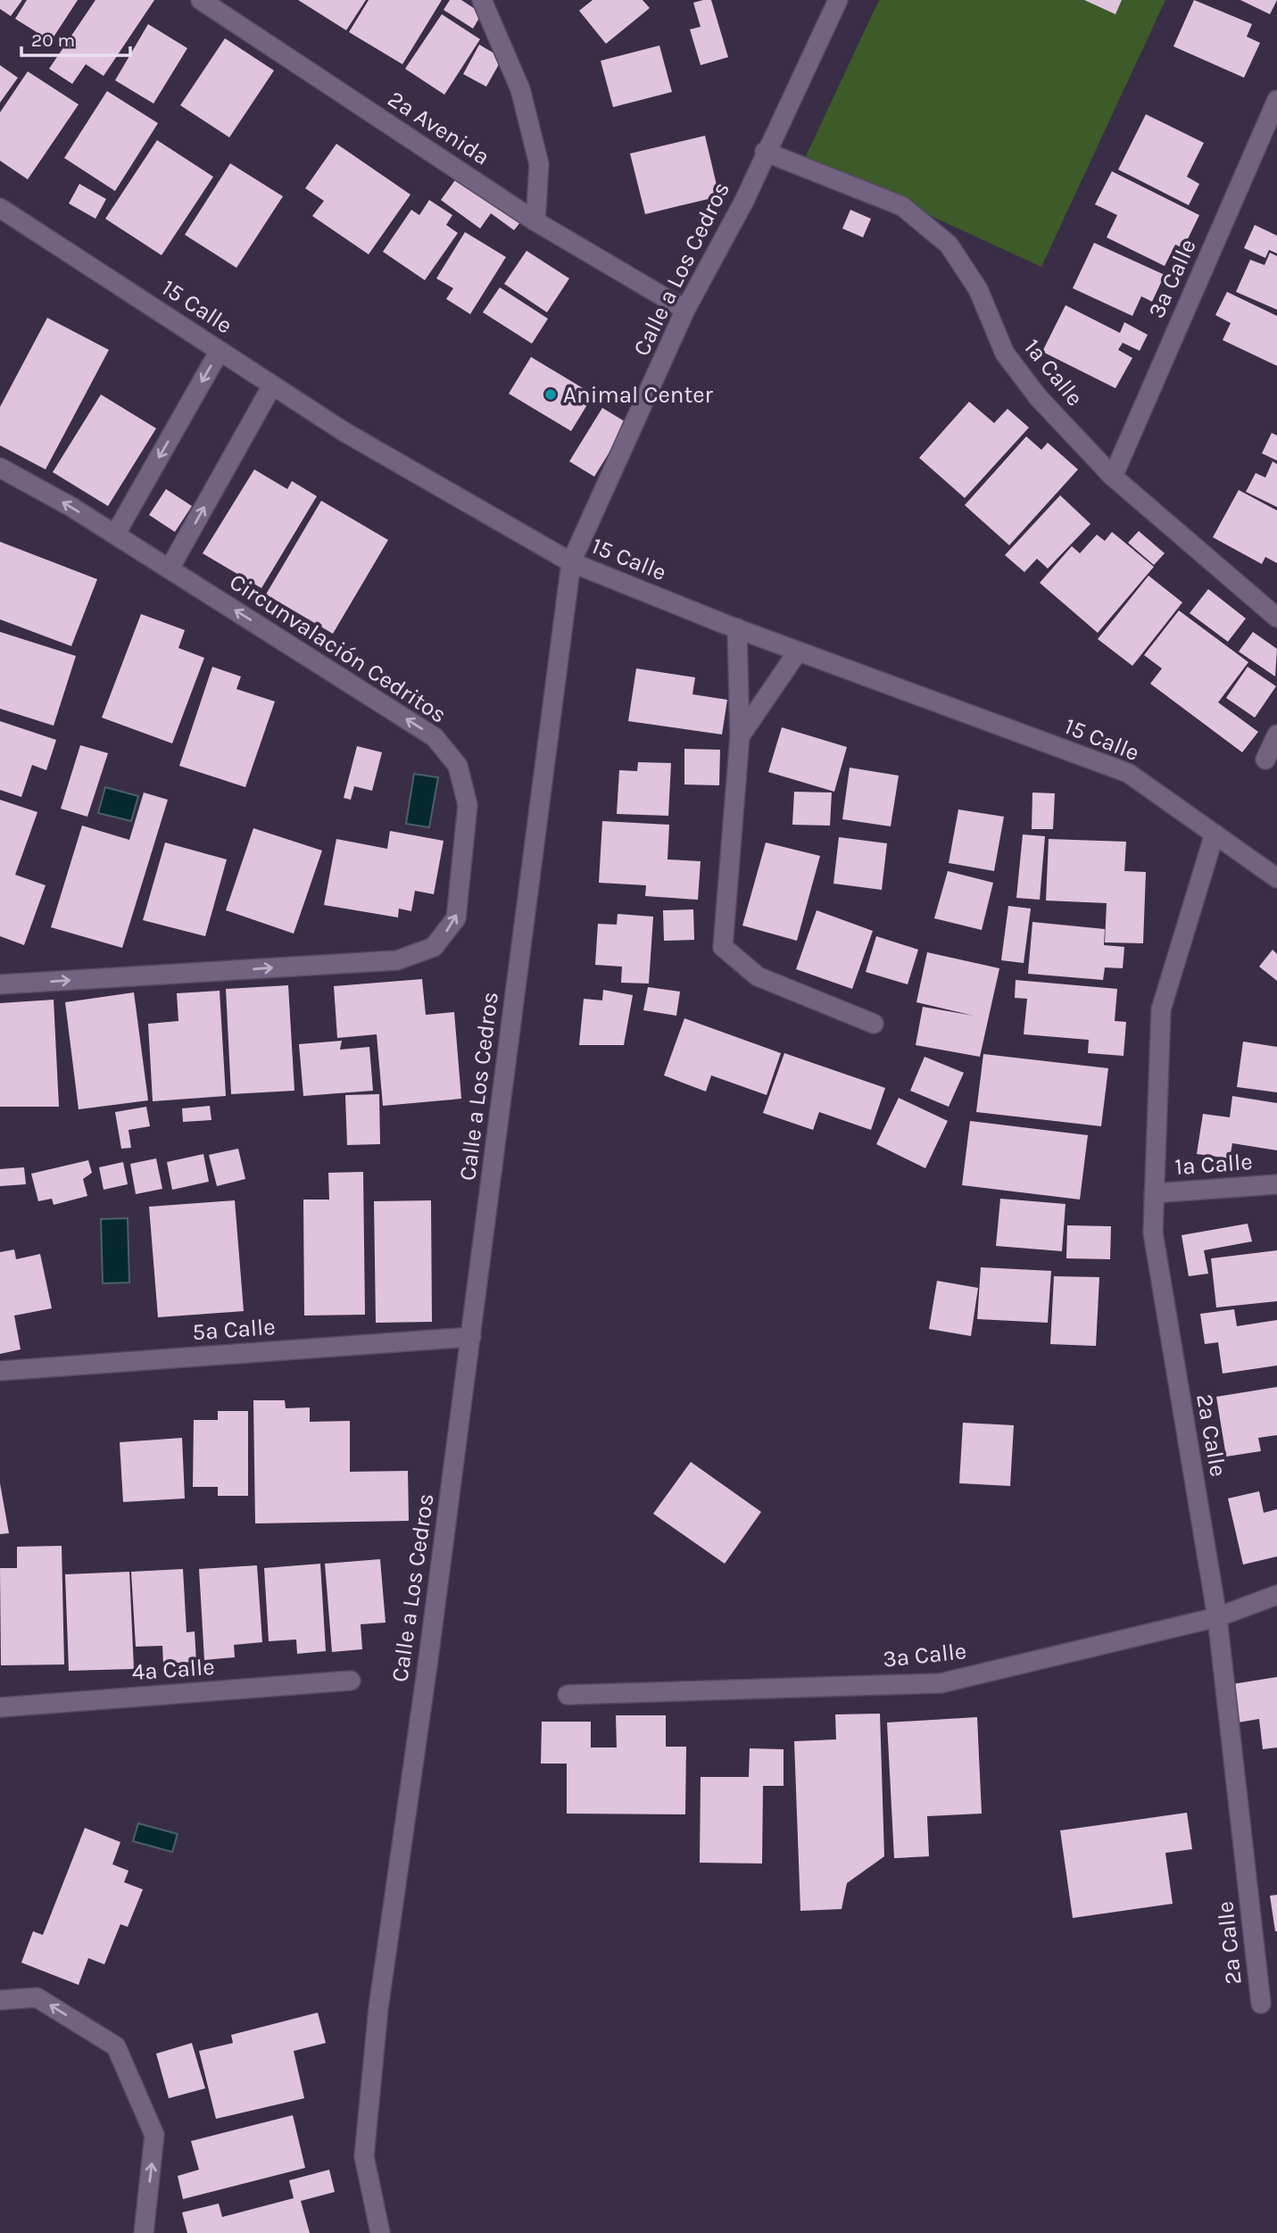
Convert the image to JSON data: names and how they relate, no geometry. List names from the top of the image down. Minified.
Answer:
{"streets":{"street":["2a Avenida","Calle a Los Cedros","3a Calle","15 Calle","1a Calle","Circunvalación Cedritos","5a Calle","2a Calle","4a Calle"]},"crossings":[["2a Avenida","Calle a Los Cedros"],["Calle a Los Cedros","15 Calle"],["Calle a Los Cedros","1a Calle"],["Calle a Los Cedros","5a Calle"],["3a Calle","1a Calle"],["3a Calle","2a Calle"],["15 Calle","2a Calle"],["1a Calle","2a Calle"]],"places":["Animal Center"],"scale_bar":"20 m"}
